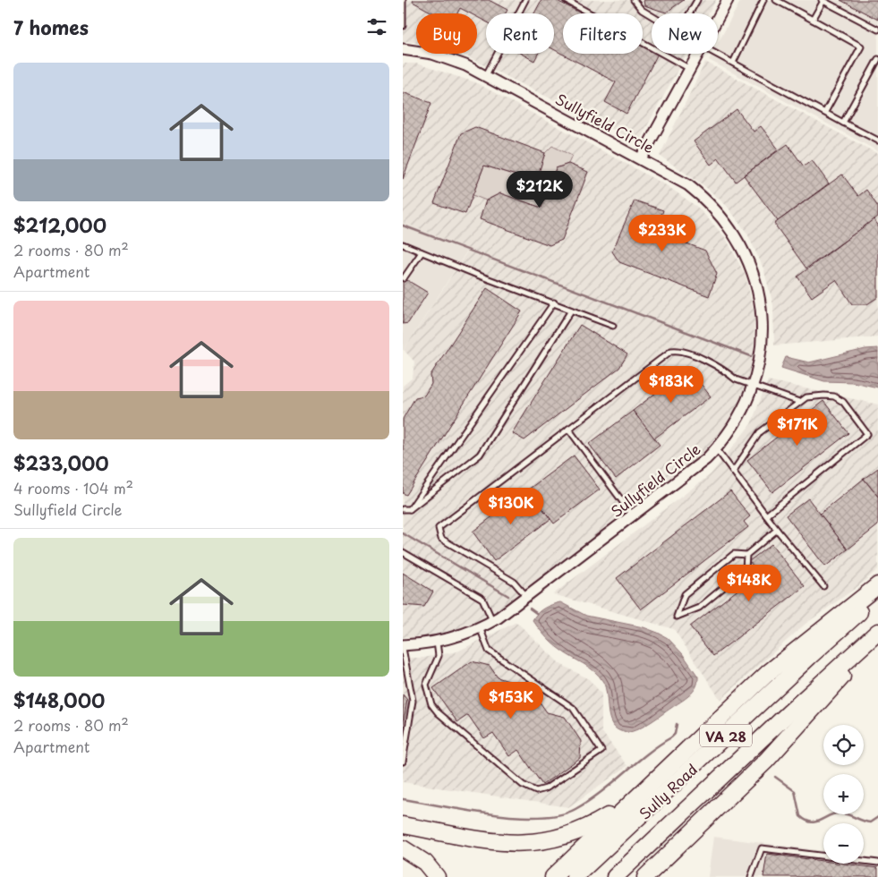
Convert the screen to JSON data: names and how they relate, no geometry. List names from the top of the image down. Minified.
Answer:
{"streets":{"highway":["VA 28","Sully Road"],"street":["Sullyfield Circle"]},"page":{"heading":"7 homes","chip":["Buy","Rent","Filters","New"],"list":[{"name":"$212,000","note":"2 rooms · 80 m² · Apartment"},{"name":"$233,000","note":"4 rooms · 104 m² · Sullyfield Circle"},{"name":"$148,000","note":"2 rooms · 80 m² · Apartment"}],"price":["$212K","$233K","$183K","$171K","$130K","$148K","$153K"],"map_buttons":["+","−"]}}
